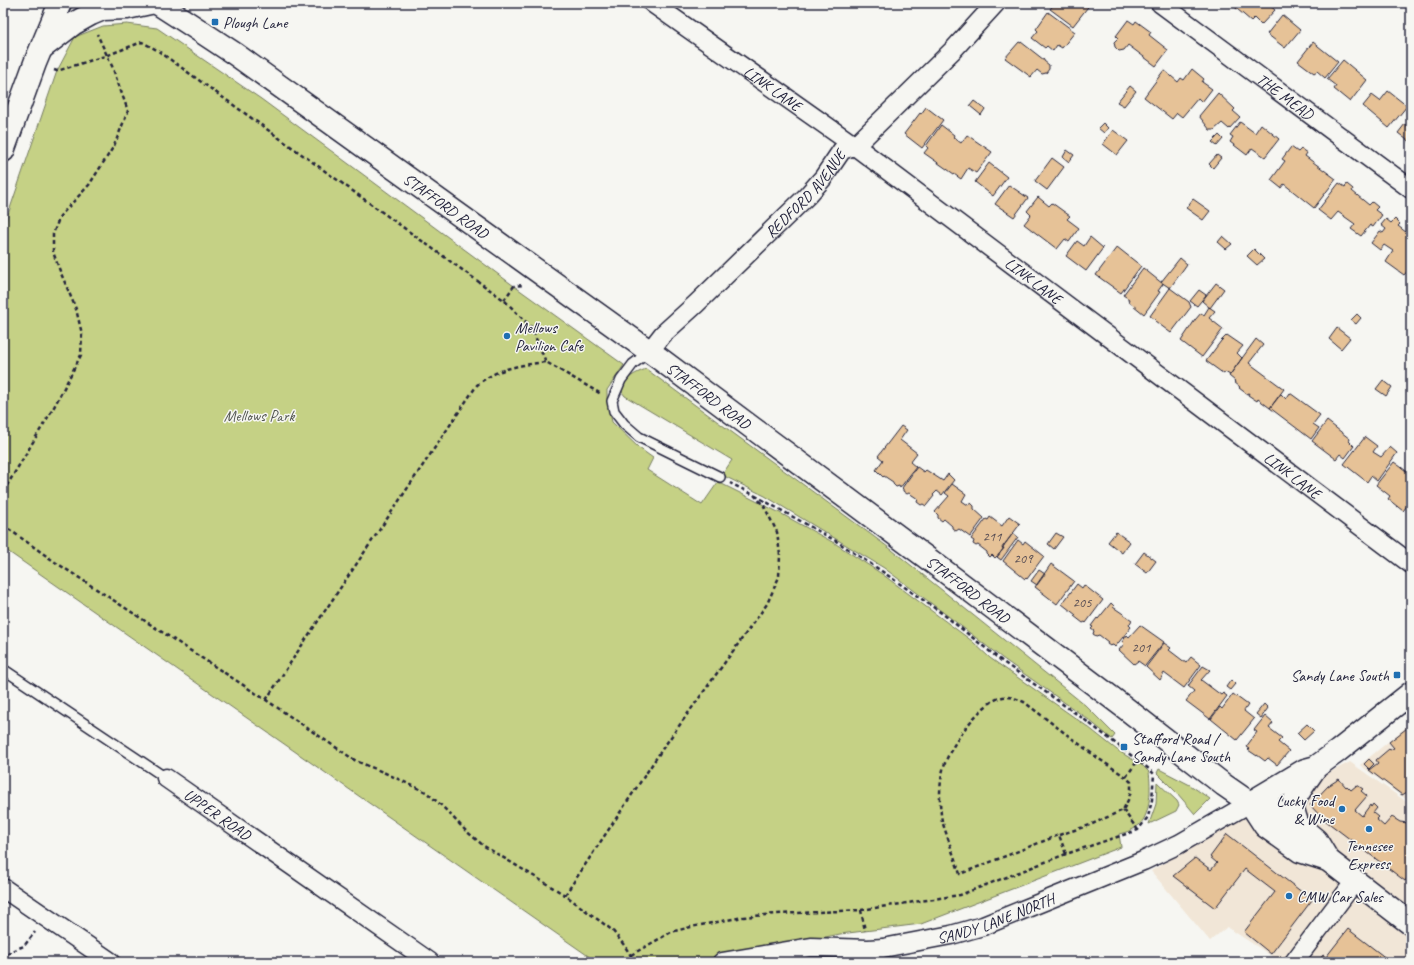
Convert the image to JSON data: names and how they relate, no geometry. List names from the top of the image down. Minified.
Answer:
{"streets":{"main road":["STAFFORD ROAD"],"street":["LINK LANE","THE MEAD","REDFORD AVENUE","UPPER ROAD","SANDY LANE NORTH"]},"crossings":[["LINK LANE","REDFORD AVENUE"],["REDFORD AVENUE","STAFFORD ROAD"],["STAFFORD ROAD","SANDY LANE NORTH"]],"parks":["Mellows Park"],"places":{"transit":["Plough Lane","Sandy Lane South","Stafford Road / Sandy Lane South"],"other":["Mellows Pavilion Cafe","Lucky Food & Wine","Tennesee Express","CMW Car Sales"]},"house_numbers":["211","209","205","201"]}
